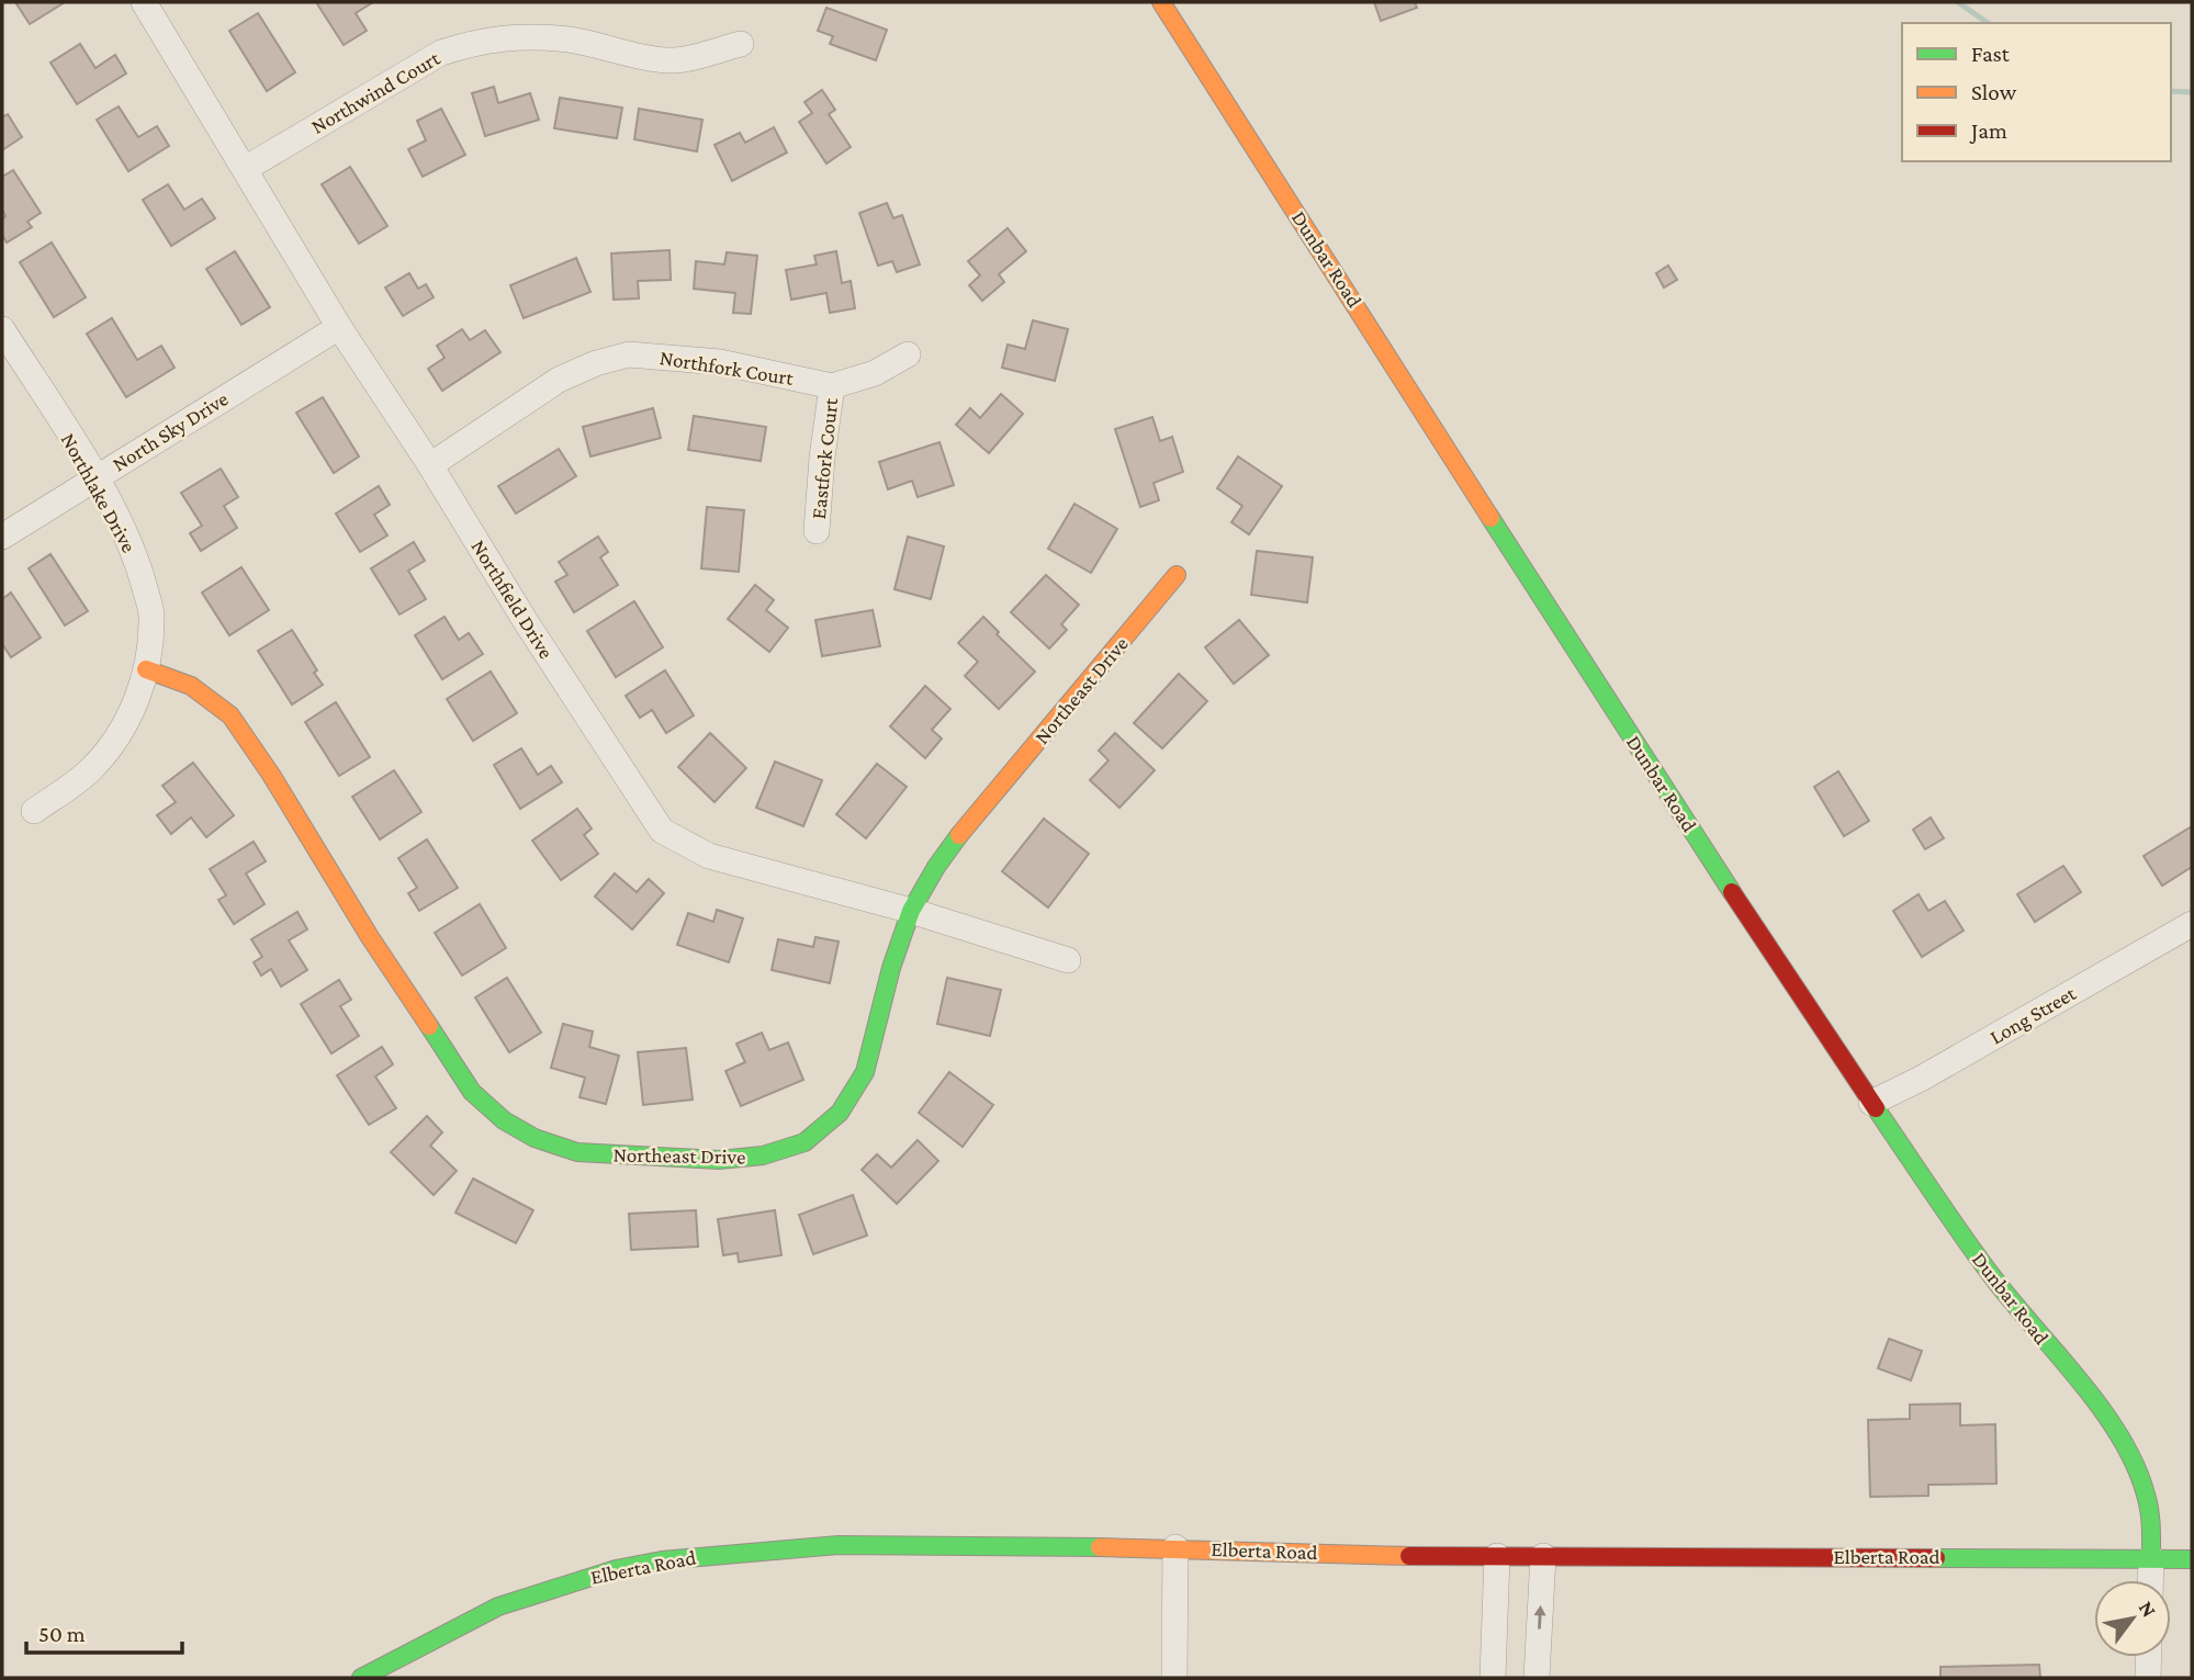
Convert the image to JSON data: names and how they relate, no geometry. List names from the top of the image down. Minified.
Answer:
{"streets":{"street":["Northwind Court","Dunbar Road","Northfork Court","North Sky Drive","Eastfork Court","Northlake Drive","Northfield Drive","Northeast Drive","Long Street","Elberta Road"]},"crossings":[["Northwind Court","Northfield Drive"],["Dunbar Road","Long Street"],["Dunbar Road","Elberta Road"],["Northfork Court","Eastfork Court"],["Northfork Court","Northfield Drive"],["North Sky Drive","Northlake Drive"],["North Sky Drive","Northfield Drive"],["Northlake Drive","Northeast Drive"],["Northfield Drive","Northeast Drive"]],"legend":["Fast","Slow","Jam"],"scale_bar":"50 m","north":"top right"}
